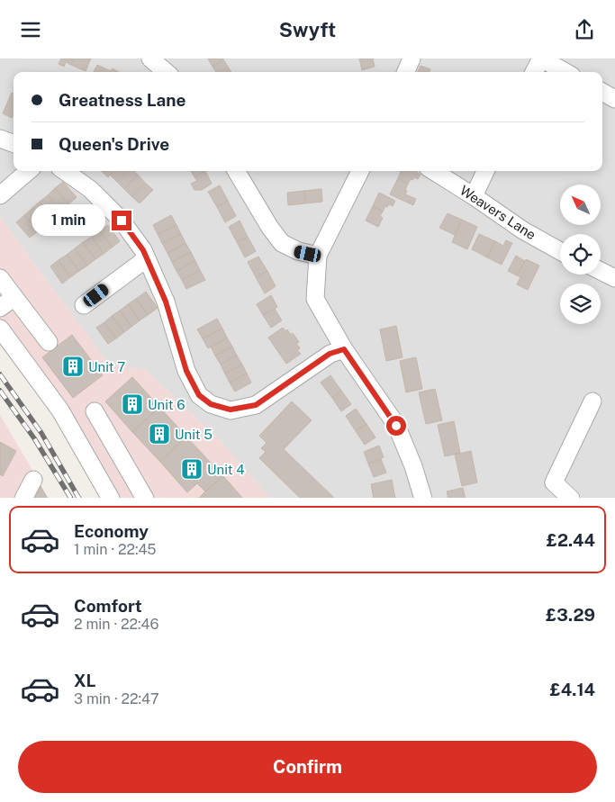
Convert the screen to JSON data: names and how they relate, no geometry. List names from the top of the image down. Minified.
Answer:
{"streets":{"street":["Weavers Lane"]},"places":{"building":["Unit 7","Unit 6","Unit 5","Unit 4"]},"north":"top left","page":{"header":"Swyft","banner":["Greatness Lane","Queen's Drive"],"bubble":"1 min","list":[{"name":"Economy","note":"1 min · 22:45","value":"£2.44"},{"name":"Comfort","note":"2 min · 22:46","value":"£3.29"},{"name":"XL","note":"3 min · 22:47","value":"£4.14"}],"buttons":"Confirm"}}
